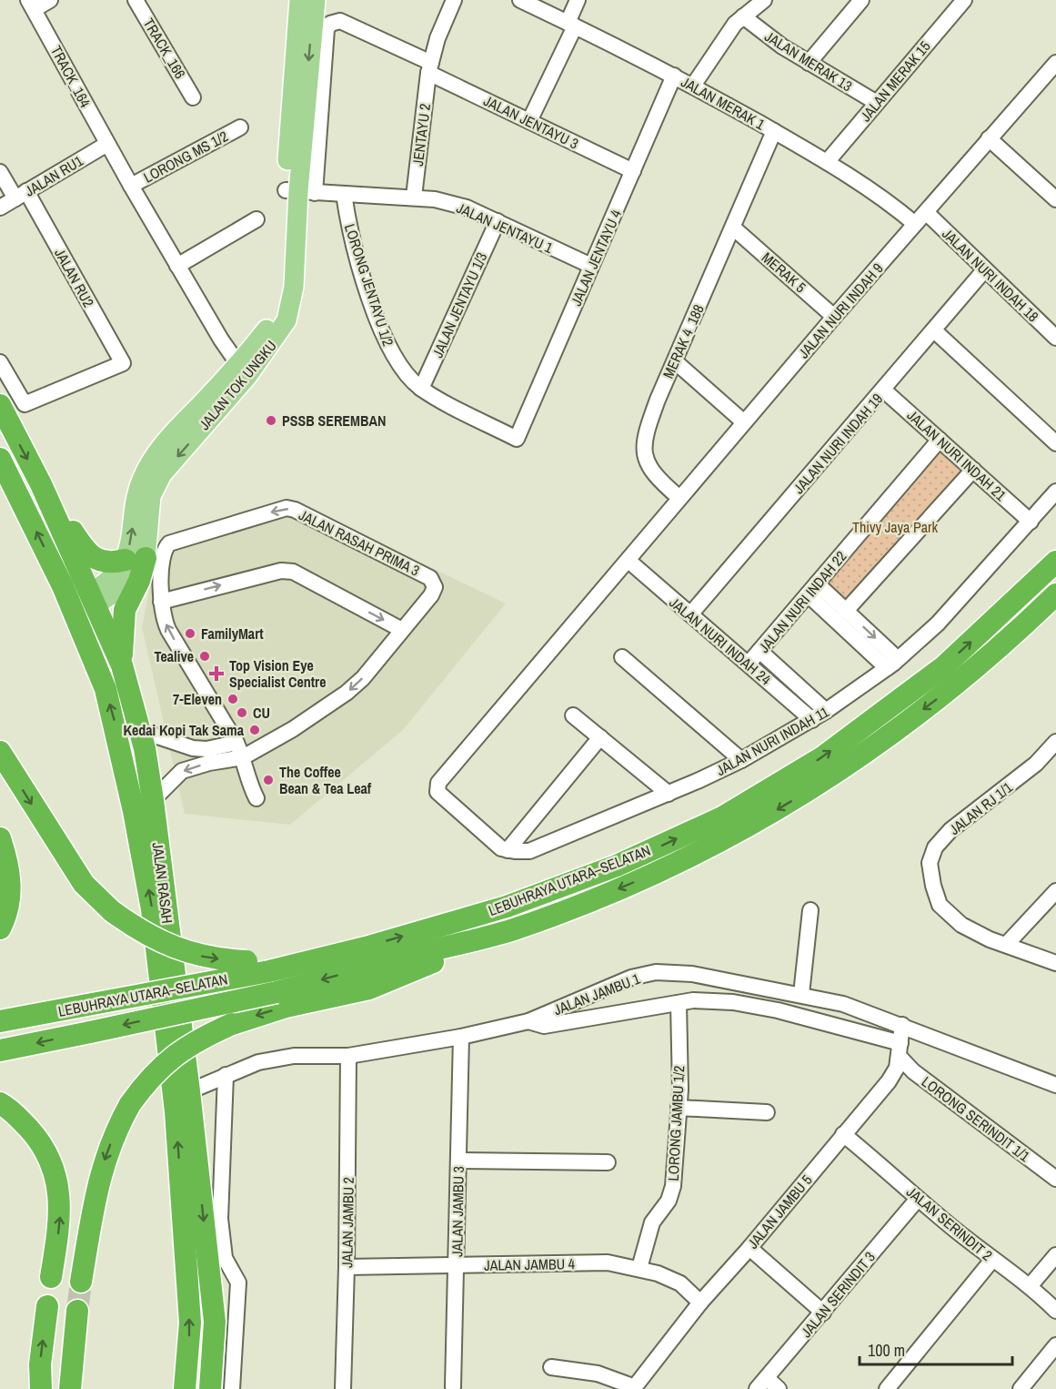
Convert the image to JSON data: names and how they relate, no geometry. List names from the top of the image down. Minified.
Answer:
{"streets":{"highway":["LEBUHRAYA UTARA–SELATAN","JALAN RASAH"],"main road":["JALAN TOK UNGKU"],"street":["TRACK_166","JALAN MERAK 13","TRACK_164","JALAN MERAK 15","JALAN MERAK 1","JALAN JENTAYU 3","JENTAYU 2","LORONG MS 1/2","JALAN RU1","JALAN JENTAYU 1","JALAN JENTAYU 4","MERAK 5","JALAN NURI INDAH 18","JALAN RU2","LORONG JENTAYU 1/2","JALAN JENTAYU 1/3","JALAN NURI INDAH 9","MERAK 4_188","JALAN NURI INDAH 19","JALAN NURI INDAH 21","JALAN RASAH PRIMA 3","JALAN NURI INDAH 22","JALAN NURI INDAH 24","JALAN NURI INDAH 11","JALAN RJ 1/1","JALAN JAMBU 1","LORONG SERINDIT 1/1","LORONG JAMBU 1/2","JALAN JAMBU 3","JALAN JAMBU 5","JALAN JAMBU 2","JALAN SERINDIT 2","JALAN JAMBU 4","JALAN SERINDIT 3"]},"crossings":[["JALAN MERAK 13","JALAN MERAK 15"],["TRACK_164","LORONG MS 1/2"],["TRACK_164","JALAN RU1"],["TRACK_164","JALAN TOK UNGKU"],["JALAN MERAK 15","JALAN MERAK 1"],["JALAN MERAK 1","JALAN JENTAYU 4"],["JALAN MERAK 1","JALAN NURI INDAH 18"],["JALAN MERAK 1","JALAN NURI INDAH 9"],["JALAN MERAK 1","MERAK 4_188"],["JALAN JENTAYU 3","JENTAYU 2"],["JALAN JENTAYU 3","JALAN JENTAYU 1"],["JALAN JENTAYU 3","JALAN JENTAYU 4"],["JALAN JENTAYU 3","JALAN TOK UNGKU"],["JENTAYU 2","JALAN JENTAYU 1"],["JALAN RU1","JALAN RU2"],["JALAN JENTAYU 1","JALAN JENTAYU 4"],["JALAN JENTAYU 1","LORONG JENTAYU 1/2"],["JALAN JENTAYU 1","JALAN JENTAYU 1/3"],["JALAN JENTAYU 1","JALAN TOK UNGKU"],["JALAN JENTAYU 4","LORONG JENTAYU 1/2"],["MERAK 5","JALAN NURI INDAH 9"],["MERAK 5","MERAK 4_188"],["JALAN NURI INDAH 18","JALAN NURI INDAH 9"],["JALAN NURI INDAH 18","JALAN NURI INDAH 19"],["LORONG JENTAYU 1/2","JALAN JENTAYU 1/3"],["JALAN NURI INDAH 9","MERAK 4_188"],["JALAN NURI INDAH 9","JALAN NURI INDAH 24"],["JALAN NURI INDAH 9","JALAN NURI INDAH 11"],["JALAN TOK UNGKU","JALAN RASAH"],["JALAN NURI INDAH 19","JALAN NURI INDAH 21"],["JALAN NURI INDAH 19","JALAN NURI INDAH 24"],["JALAN NURI INDAH 21","JALAN NURI INDAH 22"],["JALAN NURI INDAH 21","JALAN NURI INDAH 11"],["JALAN NURI INDAH 22","JALAN NURI INDAH 24"],["JALAN NURI INDAH 24","JALAN NURI INDAH 11"],["JALAN RASAH","JALAN JAMBU 1"],["JALAN JAMBU 1","JALAN JAMBU 3"],["JALAN JAMBU 1","JALAN JAMBU 5"],["JALAN JAMBU 1","JALAN JAMBU 2"],["LORONG SERINDIT 1/1","JALAN JAMBU 5"],["LORONG JAMBU 1/2","JALAN JAMBU 4"],["JALAN JAMBU 3","JALAN JAMBU 4"],["JALAN JAMBU 5","JALAN SERINDIT 2"],["JALAN JAMBU 5","JALAN JAMBU 4"],["JALAN JAMBU 2","JALAN JAMBU 4"],["JALAN SERINDIT 2","JALAN SERINDIT 3"]],"parks":["Thivy Jaya Park"],"places":{"other":["PSSB SEREMBAN","FamilyMart","Tealive","7-Eleven","CU","Kedai Kopi Tak Sama","The Coffee Bean & Tea Leaf"],"health":["Top Vision Eye Specialist Centre"]},"scale_bar":"100 m"}
